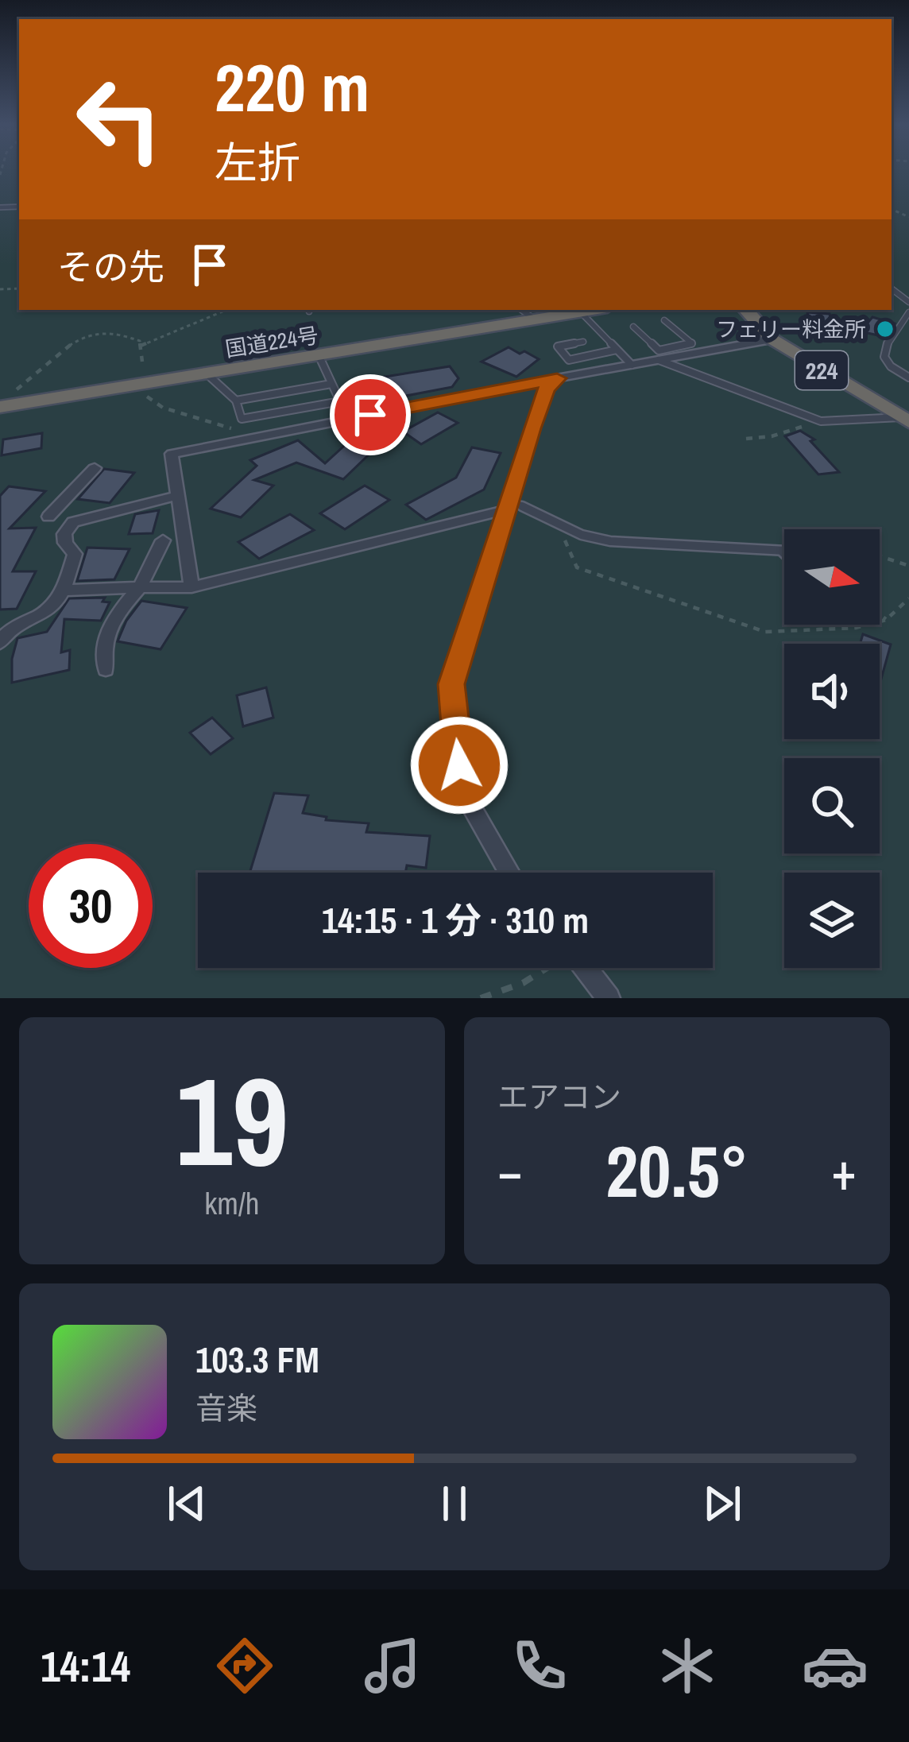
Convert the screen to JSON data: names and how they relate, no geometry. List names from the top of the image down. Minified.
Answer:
{"streets":{"highway":["国道224号","224"]},"places":["フェリー料金所"],"north":"right","page":{"turn":["220 m","左折"],"then":"その先","limit":"30","trip":"14:15 · 1 分 · 310 m","tile":[["19","km/h"],"エアコン"],"heat":["−","20.5°","+"],"song":["103.3 FM","音楽"],"tabs":"14:14"}}
